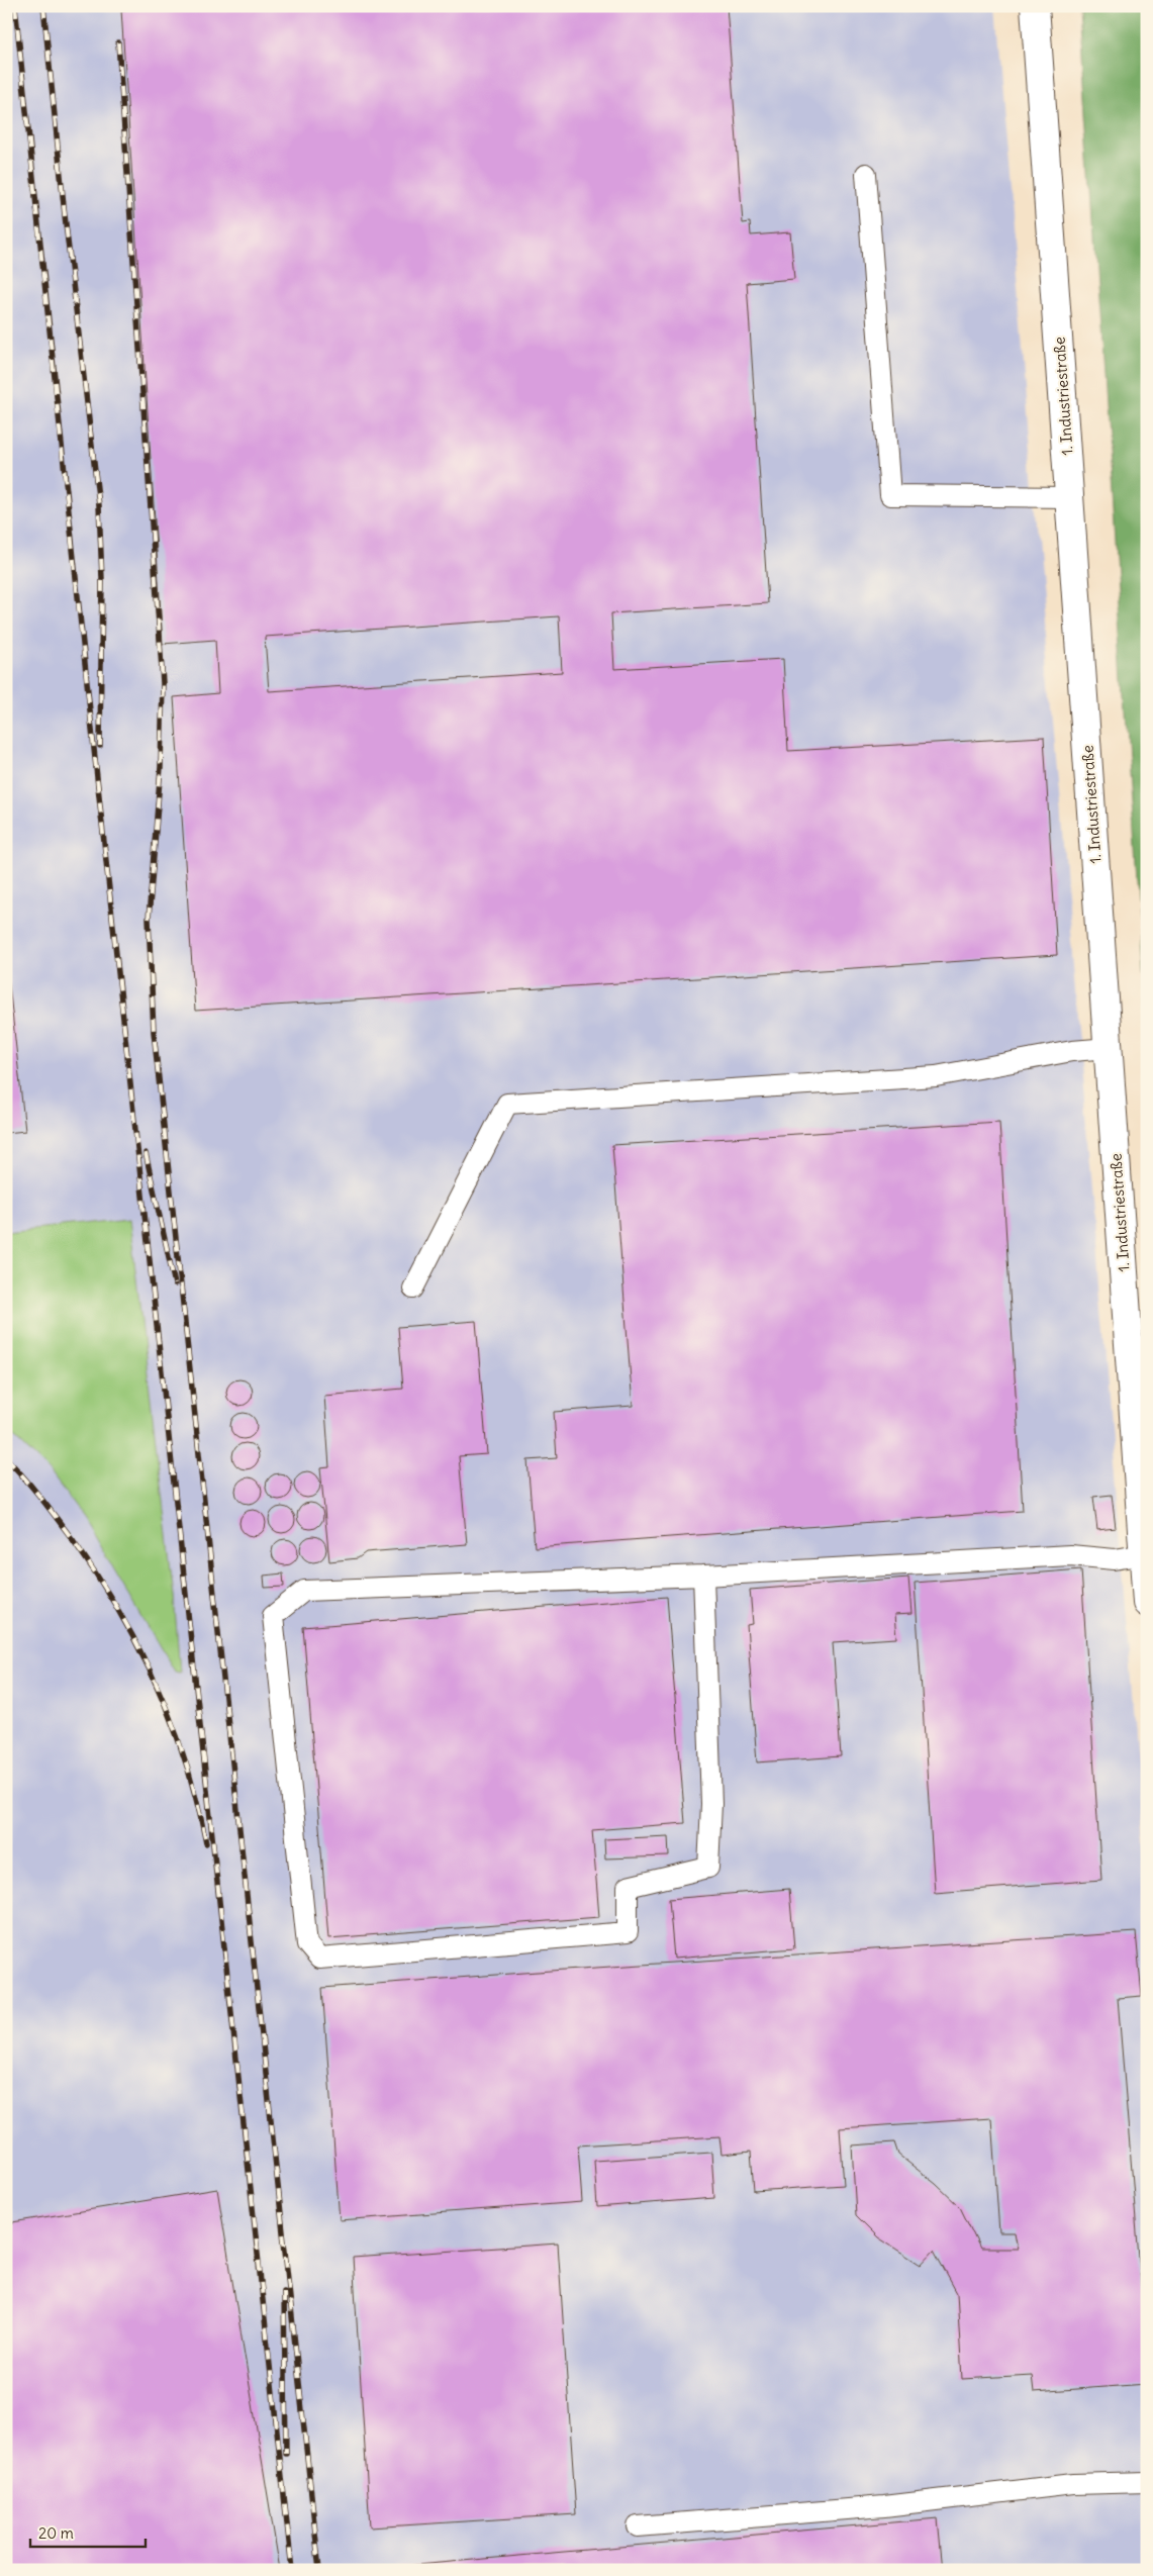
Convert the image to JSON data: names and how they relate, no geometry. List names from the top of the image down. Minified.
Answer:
{"streets":{"street":["1. Industriestraße"]},"scale_bar":"20 m"}
